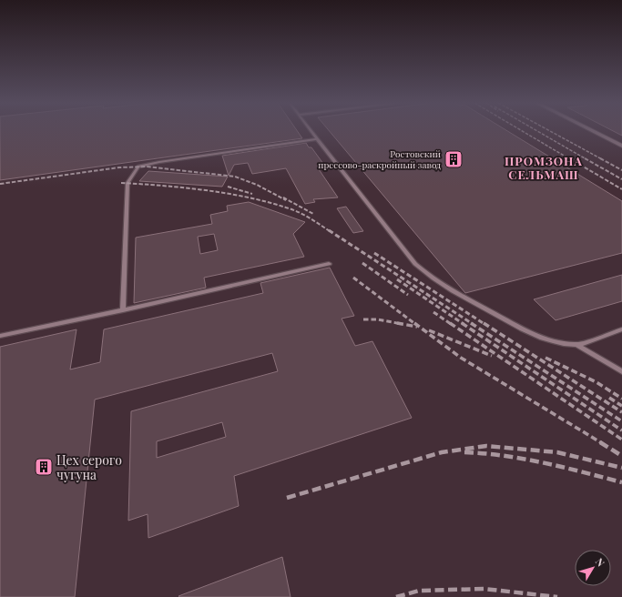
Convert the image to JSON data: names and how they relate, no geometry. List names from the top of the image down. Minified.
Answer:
{"districts":["ПРОМЗОНА СЕЛЬМАШ"],"places":{"building":["Ростовский прессово-раскройный завод","Цех серого чугуна"]},"north":"top right"}
